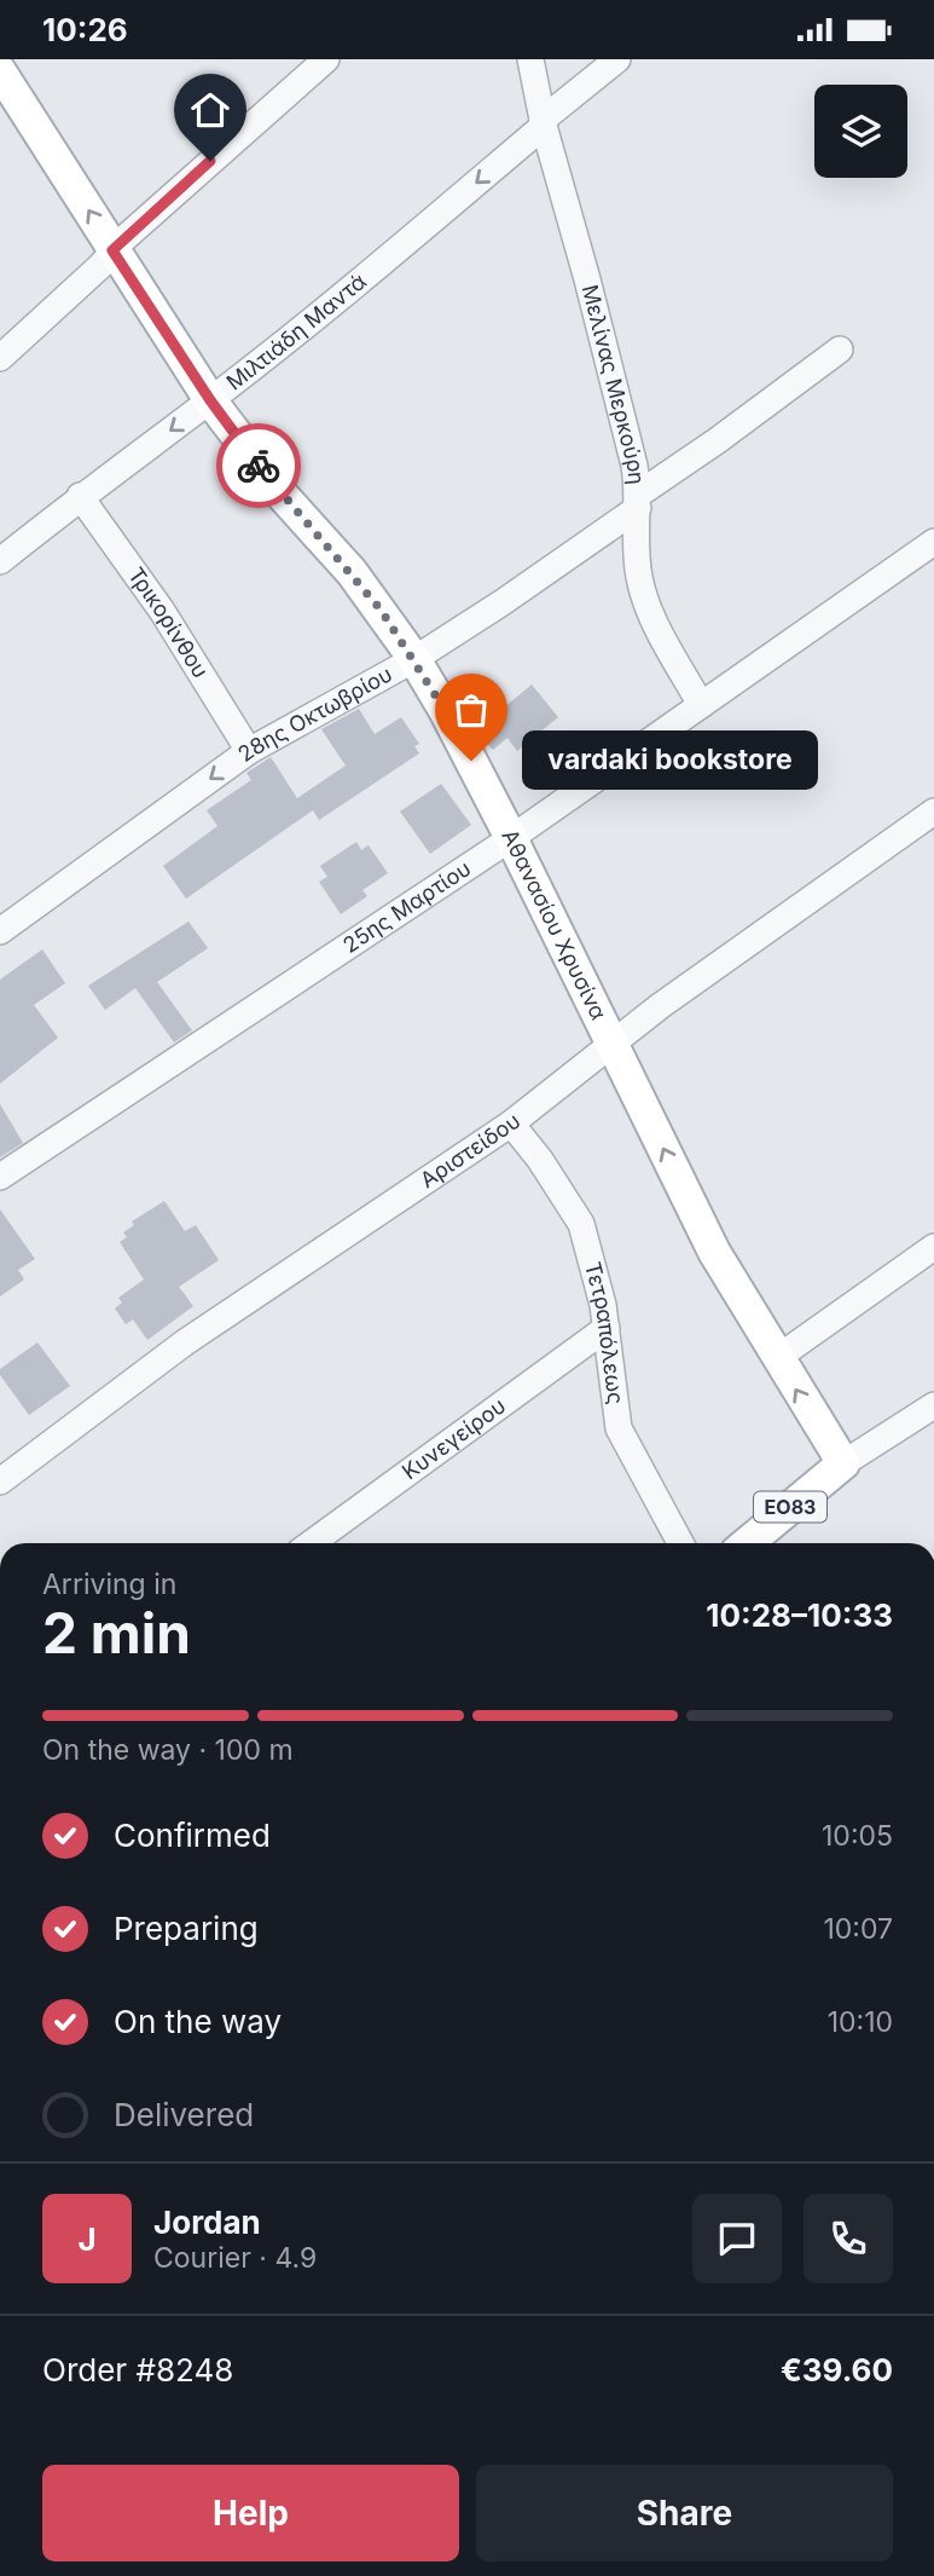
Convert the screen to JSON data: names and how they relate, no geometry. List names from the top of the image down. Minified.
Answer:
{"streets":{"main road":["Αθανασίου Χρυσίνα","ΕΟ83"],"street":["Μιλτιάδη Μαντά","Μελίνας Μερκούρη","Τρικορίνθου","28ης Οκτωβρίου","25ης Μαρτίου","Αριστείδου","Τετραπόλεως","Κυνεγείρου"]},"crossings":[["Μιλτιάδη Μαντά","Μελίνας Μερκούρη"],["Μιλτιάδη Μαντά","Τρικορίνθου"],["Μιλτιάδη Μαντά","Αθανασίου Χρυσίνα"],["Μελίνας Μερκούρη","28ης Οκτωβρίου"],["Μελίνας Μερκούρη","25ης Μαρτίου"],["Τρικορίνθου","28ης Οκτωβρίου"],["28ης Οκτωβρίου","Αθανασίου Χρυσίνα"],["25ης Μαρτίου","Αθανασίου Χρυσίνα"],["Αθανασίου Χρυσίνα","Αριστείδου"],["Αθανασίου Χρυσίνα","ΕΟ83"],["Αριστείδου","Τετραπόλεως"],["Τετραπόλεως","Κυνεγείρου"]],"one_way":["Αθανασίου Χρυσίνα"],"places":["vardaki bookstore"],"page":{"status":"10:26","bubble":"vardaki bookstore","heading":["2 min","Arriving in","10:28–10:33"],"panel":["Jordan","Courier · 4.9","Order #8248","€39.60"],"bar":"On the way · 100 m","list":[["Confirmed","10:05"],["Preparing","10:07"],["On the way","10:10"],"Delivered"],"round":"J","buttons":["Help","Share"]}}
